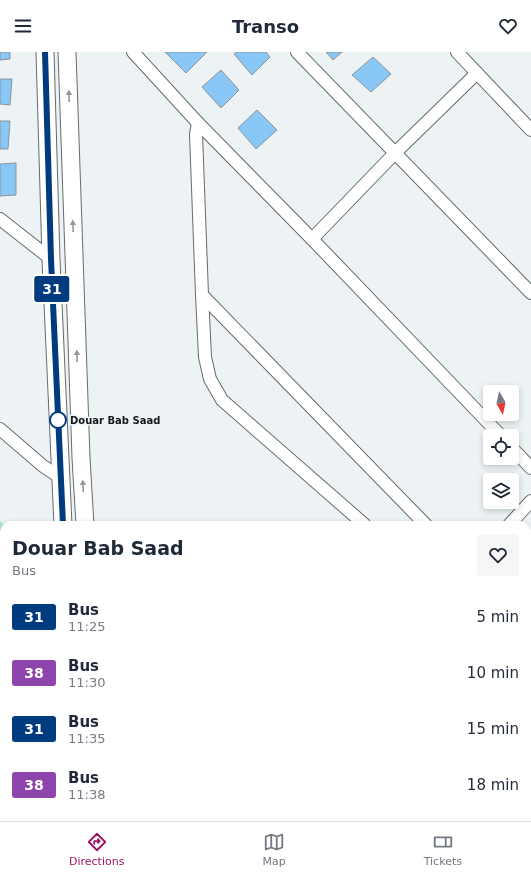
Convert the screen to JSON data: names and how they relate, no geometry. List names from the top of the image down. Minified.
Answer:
{"places":["Douar Bab Saad"],"lines":["bus line 31"],"north":"bottom","page":{"header":"Transo","on_map":"31","heading":["Douar Bab Saad","Bus"],"list":[{"mark":"31","name":"Bus","note":"11:25","value":"5 min"},{"mark":"38","name":"Bus","note":"11:30","value":"10 min"},{"mark":"31","name":"Bus","note":"11:35","value":"15 min"},{"mark":"38","name":"Bus","note":"11:38","value":"18 min"}],"tabs":["Directions","Map","Tickets"]}}
